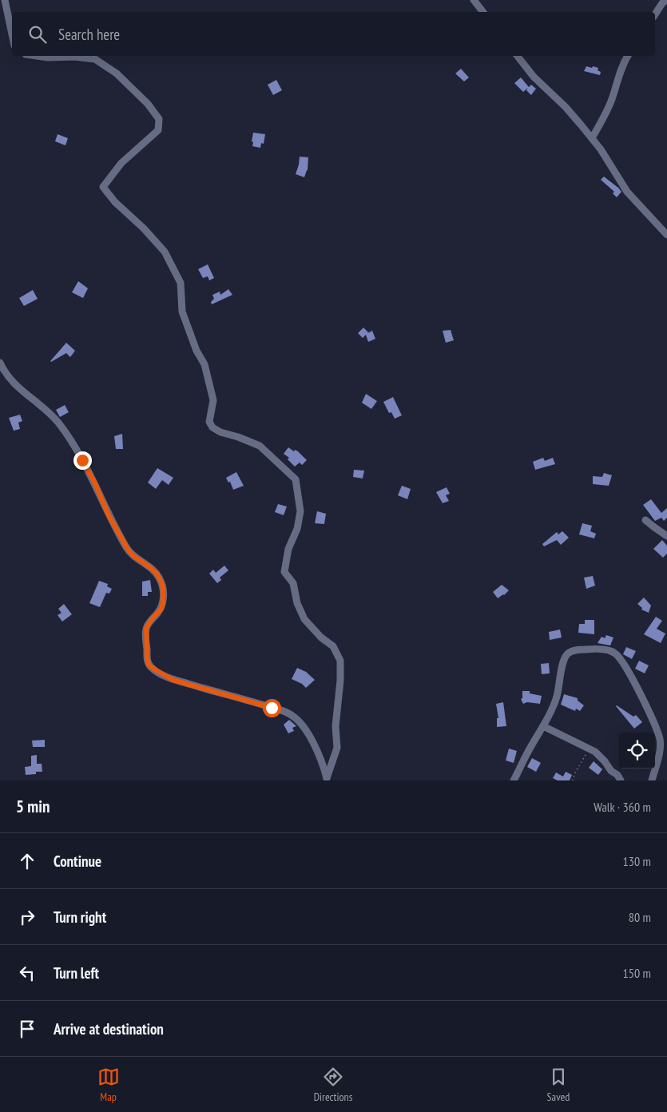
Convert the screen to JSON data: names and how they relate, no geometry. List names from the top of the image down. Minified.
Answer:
{"page":{"search":"Search here","heading":["5 min","Walk · 360 m"],"list":[["Continue","130 m"],["Turn right","80 m"],["Turn left","150 m"],"Arrive at destination"],"nav":["Map","Directions","Saved"]}}
